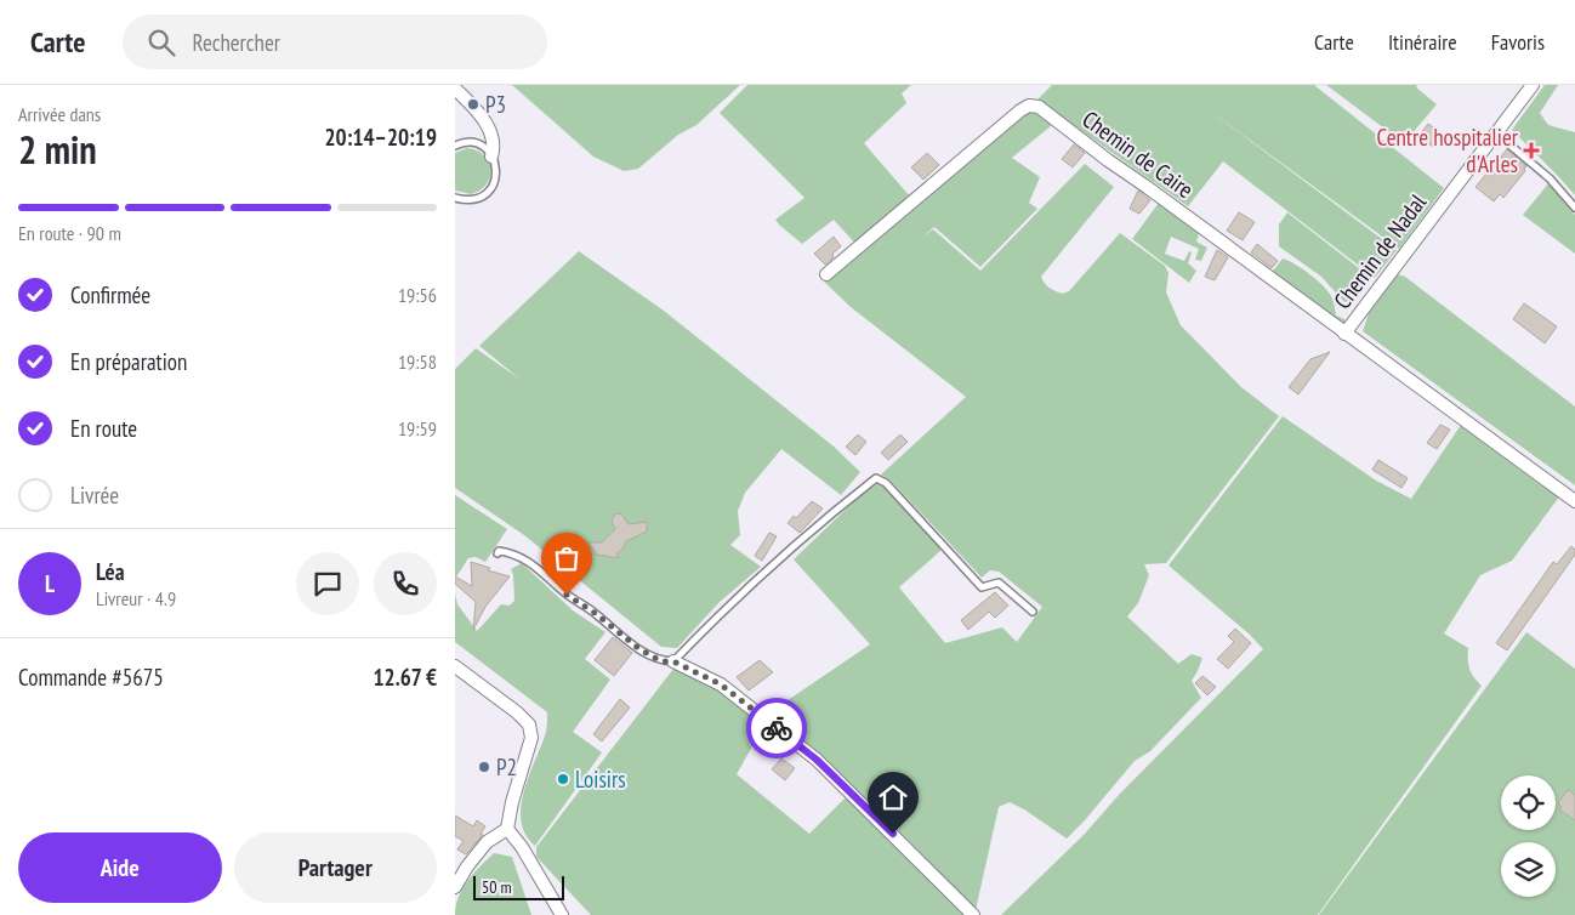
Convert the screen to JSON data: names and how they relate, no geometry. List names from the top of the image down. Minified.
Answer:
{"streets":{"street":["Chemin de Caire","Chemin de Nadal"]},"crossings":[["Chemin de Caire","Chemin de Nadal"]],"places":{"other":["P3","P2","Loisirs"],"health":["Centre hospitalier d'Arles"]},"scale_bar":"50 m","page":{"header":"Carte","search":"Rechercher","nav":["Carte","Itinéraire","Favoris"],"heading":["2 min","Arrivée dans","20:14–20:19"],"panel":["Léa","Livreur · 4.9","Commande #5675","12.67 €"],"bar":"En route · 90 m","list":[["Confirmée","19:56"],["En préparation","19:58"],["En route","19:59"],"Livrée"],"round":"L","buttons":["Aide","Partager"],"scale":"50 m"}}
